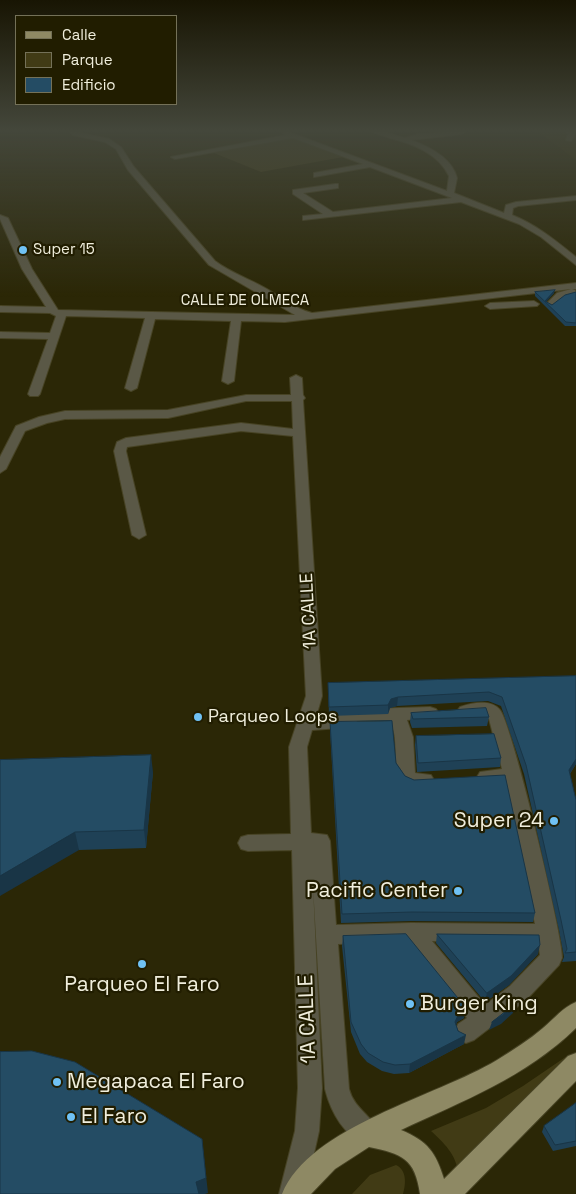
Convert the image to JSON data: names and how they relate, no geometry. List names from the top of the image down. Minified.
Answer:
{"streets":{"street":["CALLE DE OLMECA","1A CALLE"]},"places":["Super 15","Parqueo Loops","Super 24","Pacific Center","Parqueo El Faro","Burger King","Megapaca El Faro","El Faro"],"legend":["Calle","Parque","Edificio"]}
